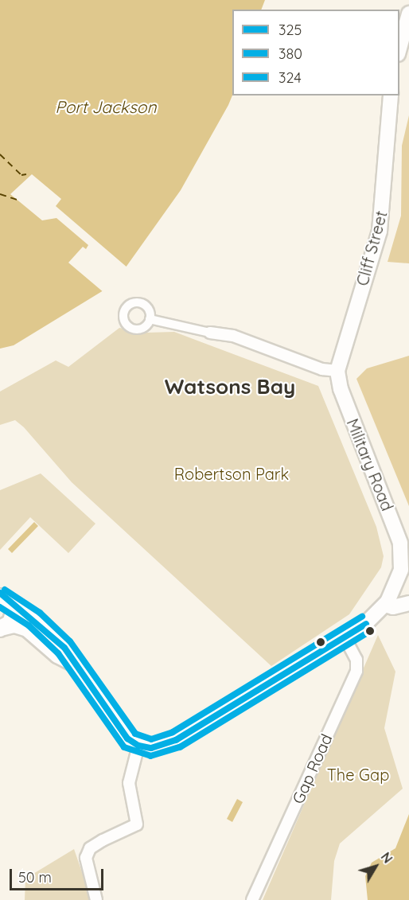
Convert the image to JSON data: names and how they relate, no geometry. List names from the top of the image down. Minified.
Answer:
{"streets":{"street":["Cliff Street","Military Road","Gap Road"]},"crossings":[["Cliff Street","Military Road"],["Military Road","Gap Road"]],"districts":["Watsons Bay"],"water":["Port Jackson"],"parks":["Robertson Park","The Gap"],"lines":["transit line 324","transit line 325","transit line 380"],"legend":["325","380","324"],"scale_bar":"50 m","north":"top right"}
